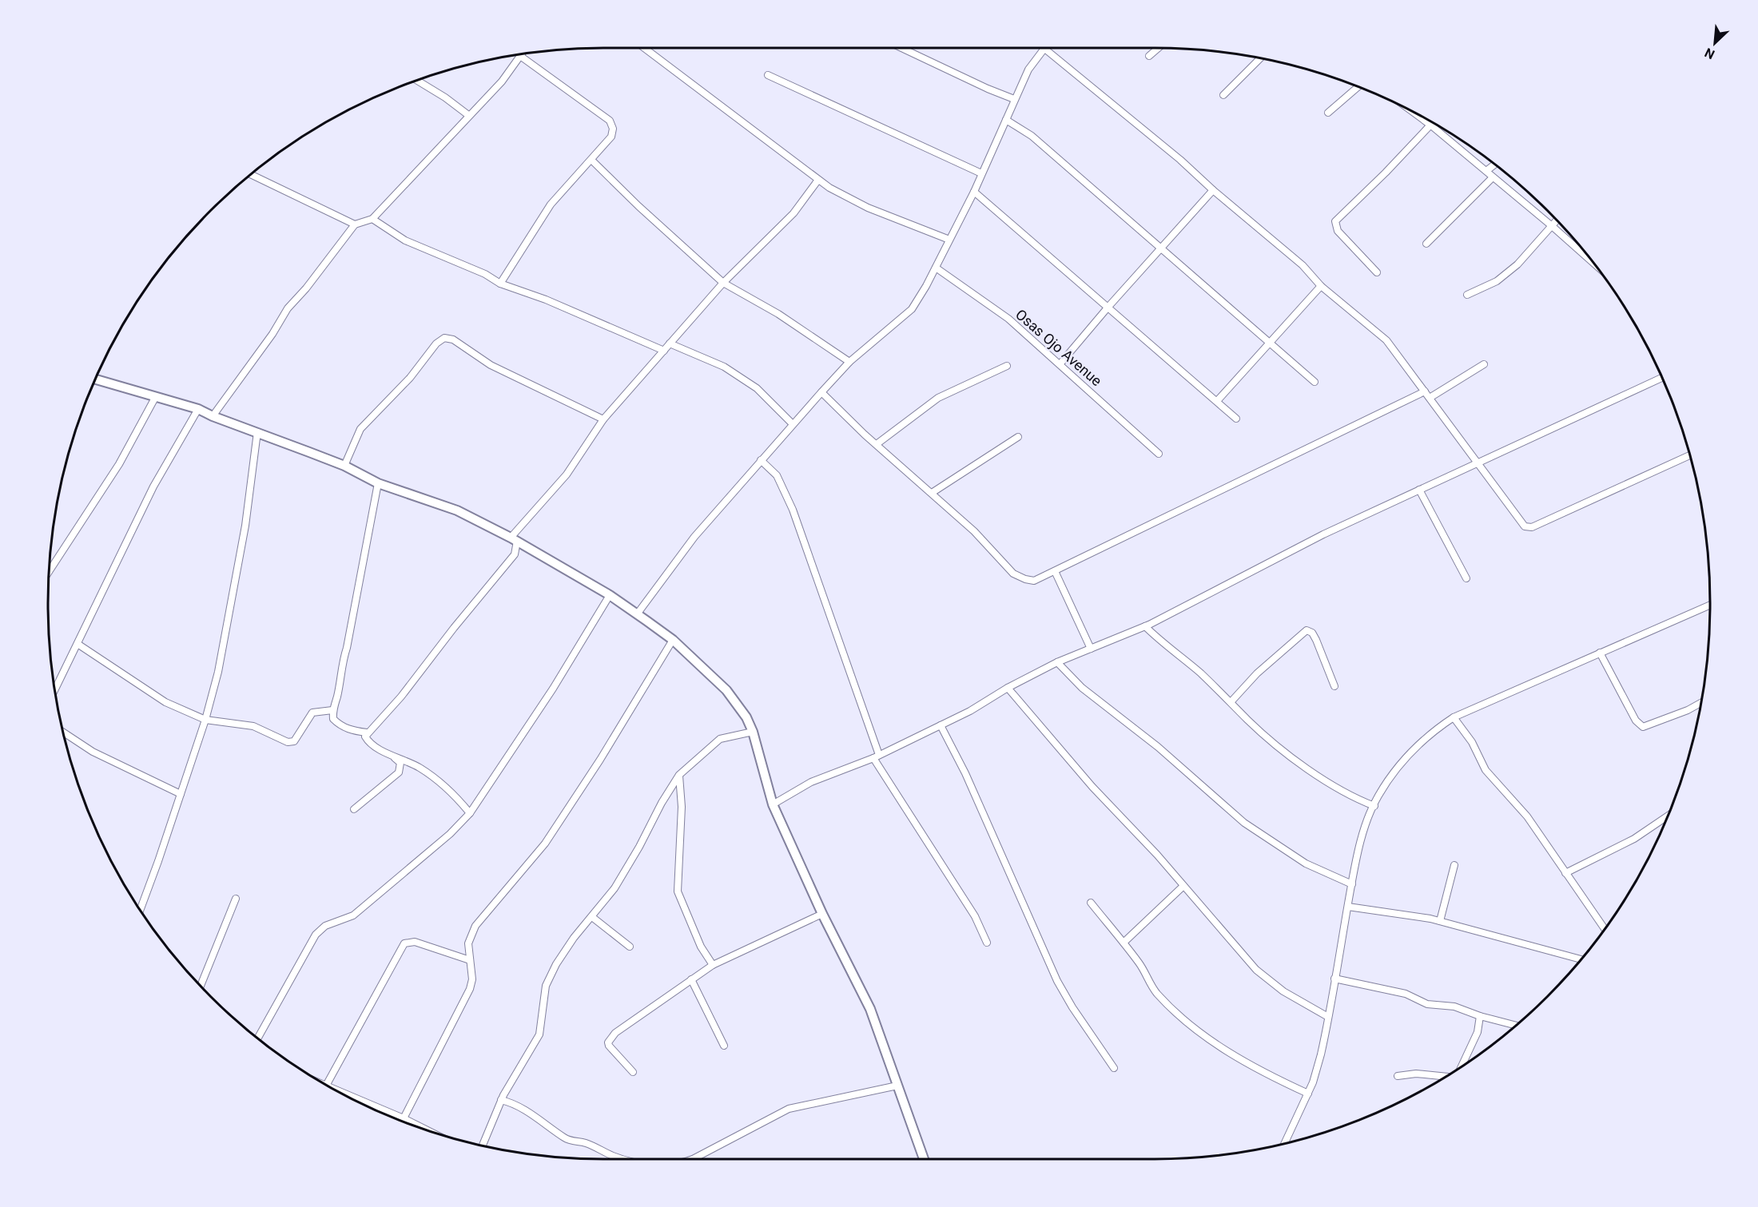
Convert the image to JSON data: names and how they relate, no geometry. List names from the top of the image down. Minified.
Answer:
{"streets":{"street":["Osas Ojo Avenue"]},"north":"bottom left"}
